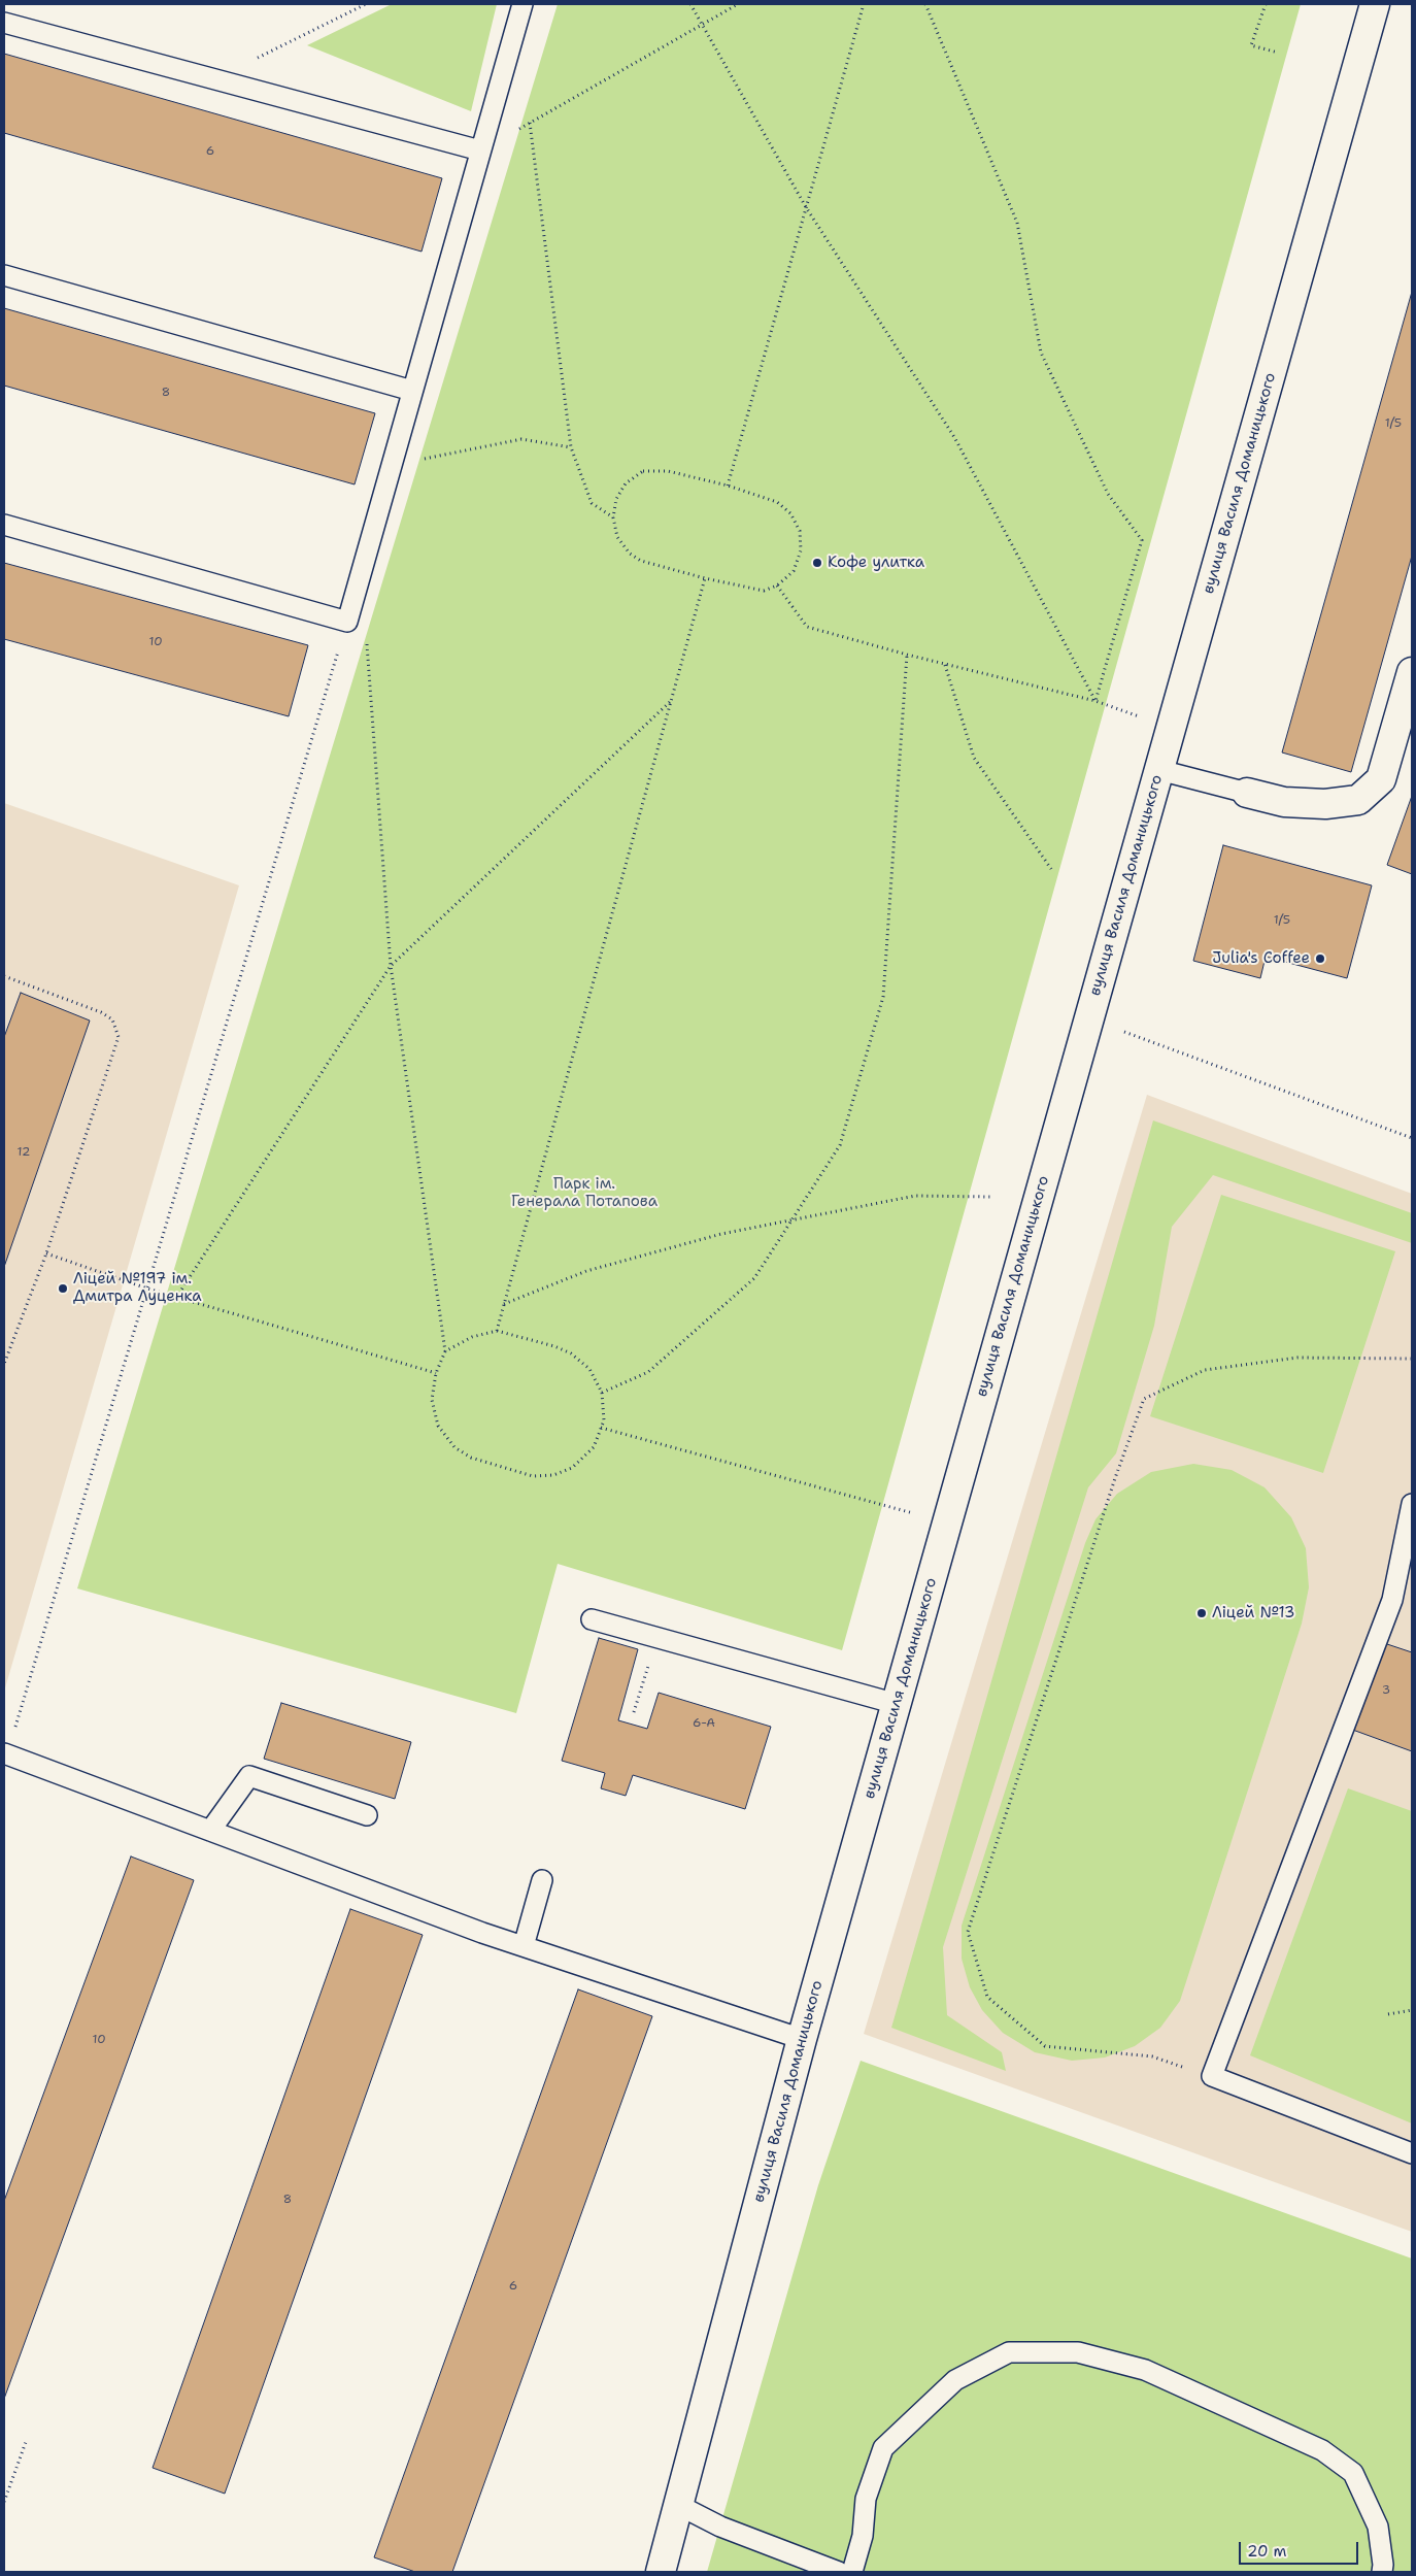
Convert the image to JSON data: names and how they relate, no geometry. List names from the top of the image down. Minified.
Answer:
{"streets":{"street":["вулиця Василя Доманицького"]},"parks":["Парк ім. Генерала Потапова"],"places":["Кофе улитка","Julia's Coffee","Ліцей №197 ім. Дмитра Луценка","Ліцей №13"],"house_numbers":["6","8","1/5","10","1/5","12","3","6-А","10","8","6"],"scale_bar":"20 m"}
